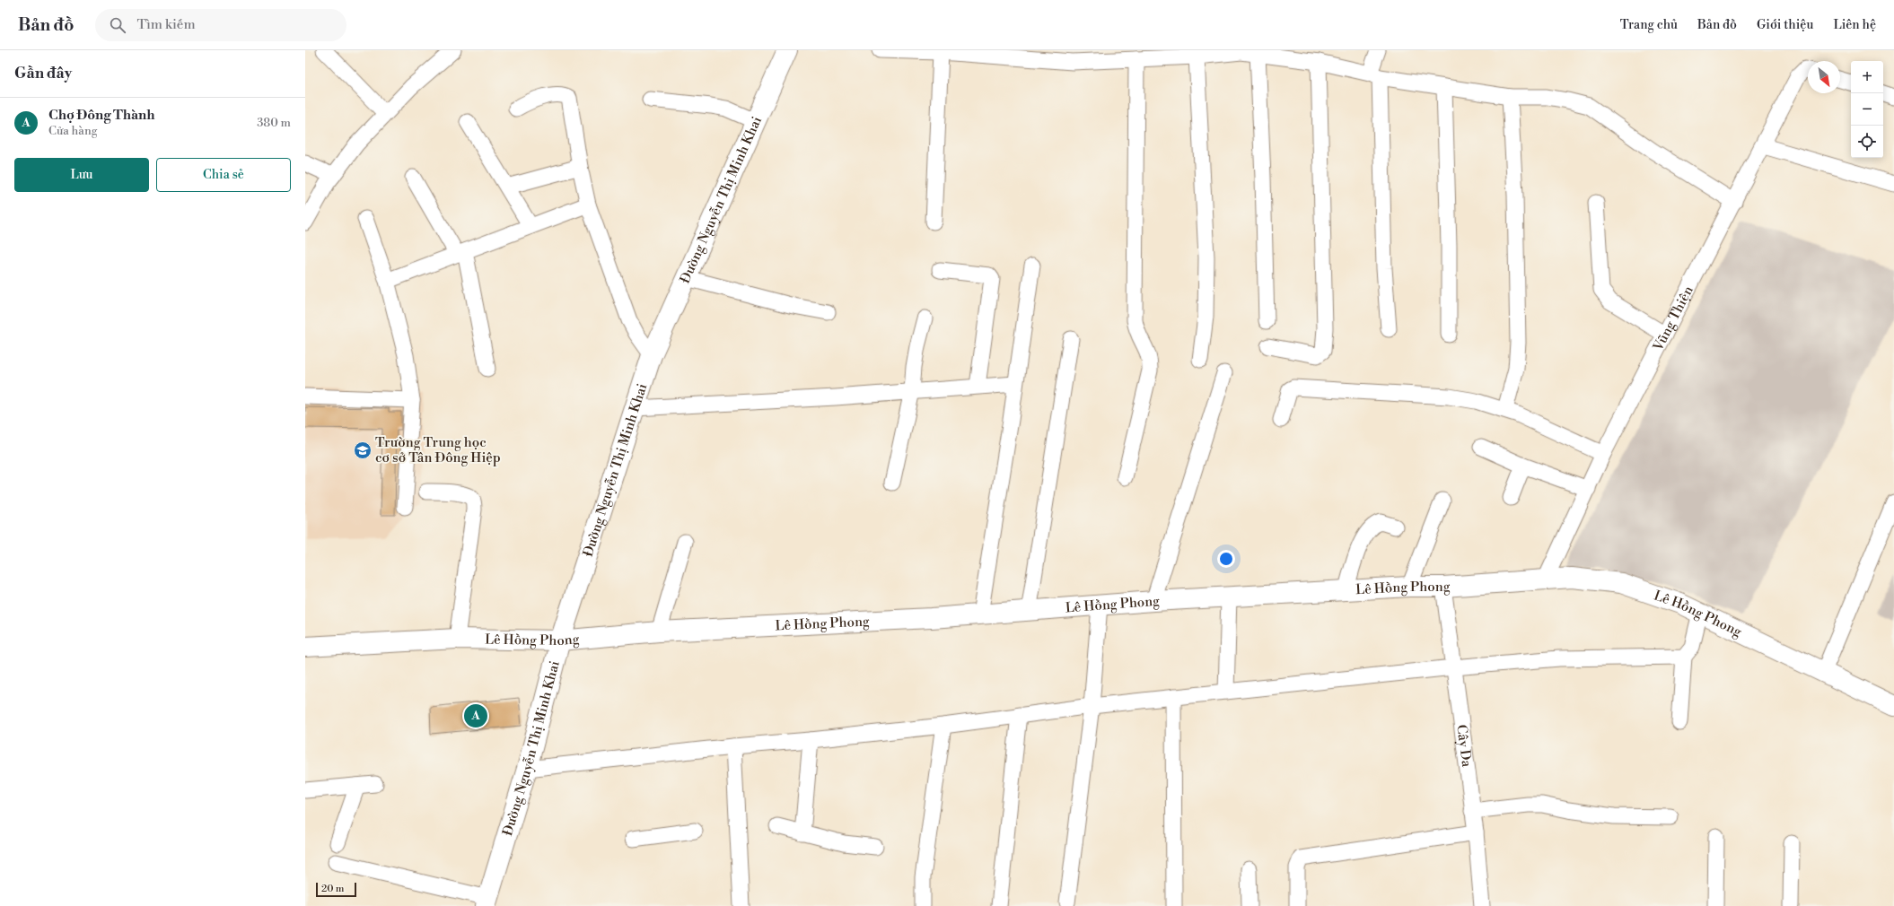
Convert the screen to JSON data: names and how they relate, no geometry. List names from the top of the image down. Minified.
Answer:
{"streets":{"main road":["Đường Nguyễn Thị Minh Khai","Lê Hồng Phong"],"street":["Vũng Thiện","Cây Da"]},"crossings":[["Đường Nguyễn Thị Minh Khai","Lê Hồng Phong"],["Vũng Thiện","Lê Hồng Phong"],["Lê Hồng Phong","Cây Da"]],"places":{"school or university":["Trường Trung học cơ sở Tân Đông Hiệp"]},"scale_bar":"20 m","north":"bottom right","page":{"header":"Bản đồ","search":"Tìm kiếm","nav":["Trang chủ","Bản đồ","Giới thiệu","Liên hệ"],"heading":"Gần đây","map_buttons":["+","−"],"list":[{"mark":"A","name":"Chợ Đông Thành","note":"Cửa hàng","value":"380 m"}],"buttons":["Lưu","Chia sẻ"],"pins":"A","scale":"20 m"}}
